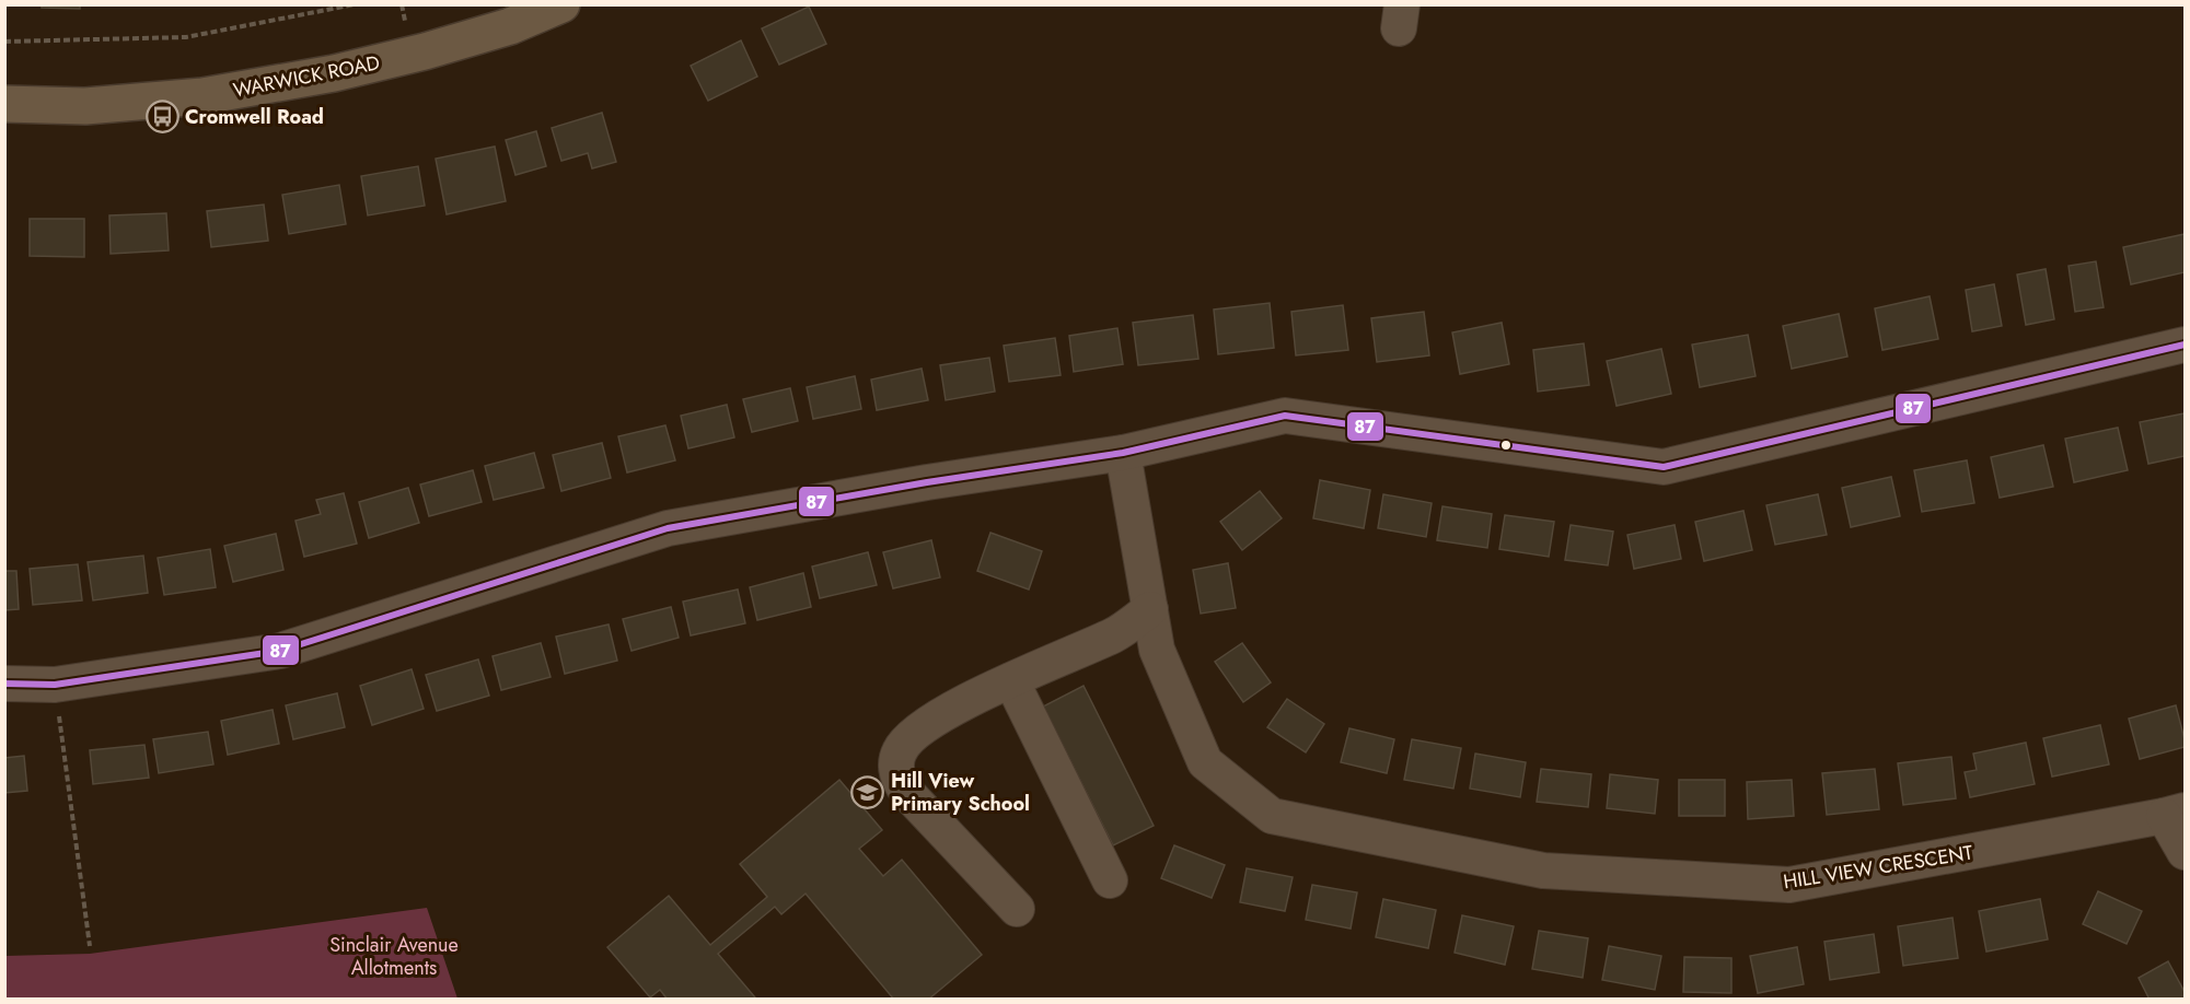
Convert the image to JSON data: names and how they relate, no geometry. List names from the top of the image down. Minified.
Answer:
{"streets":{"main road":["WARWICK ROAD"],"street":["HILL VIEW CRESCENT"]},"parks":["Sinclair Avenue Allotments"],"places":{"bus stop":["Cromwell Road"],"school or university":["Hill View Primary School"]},"lines":["transit line 87"]}
